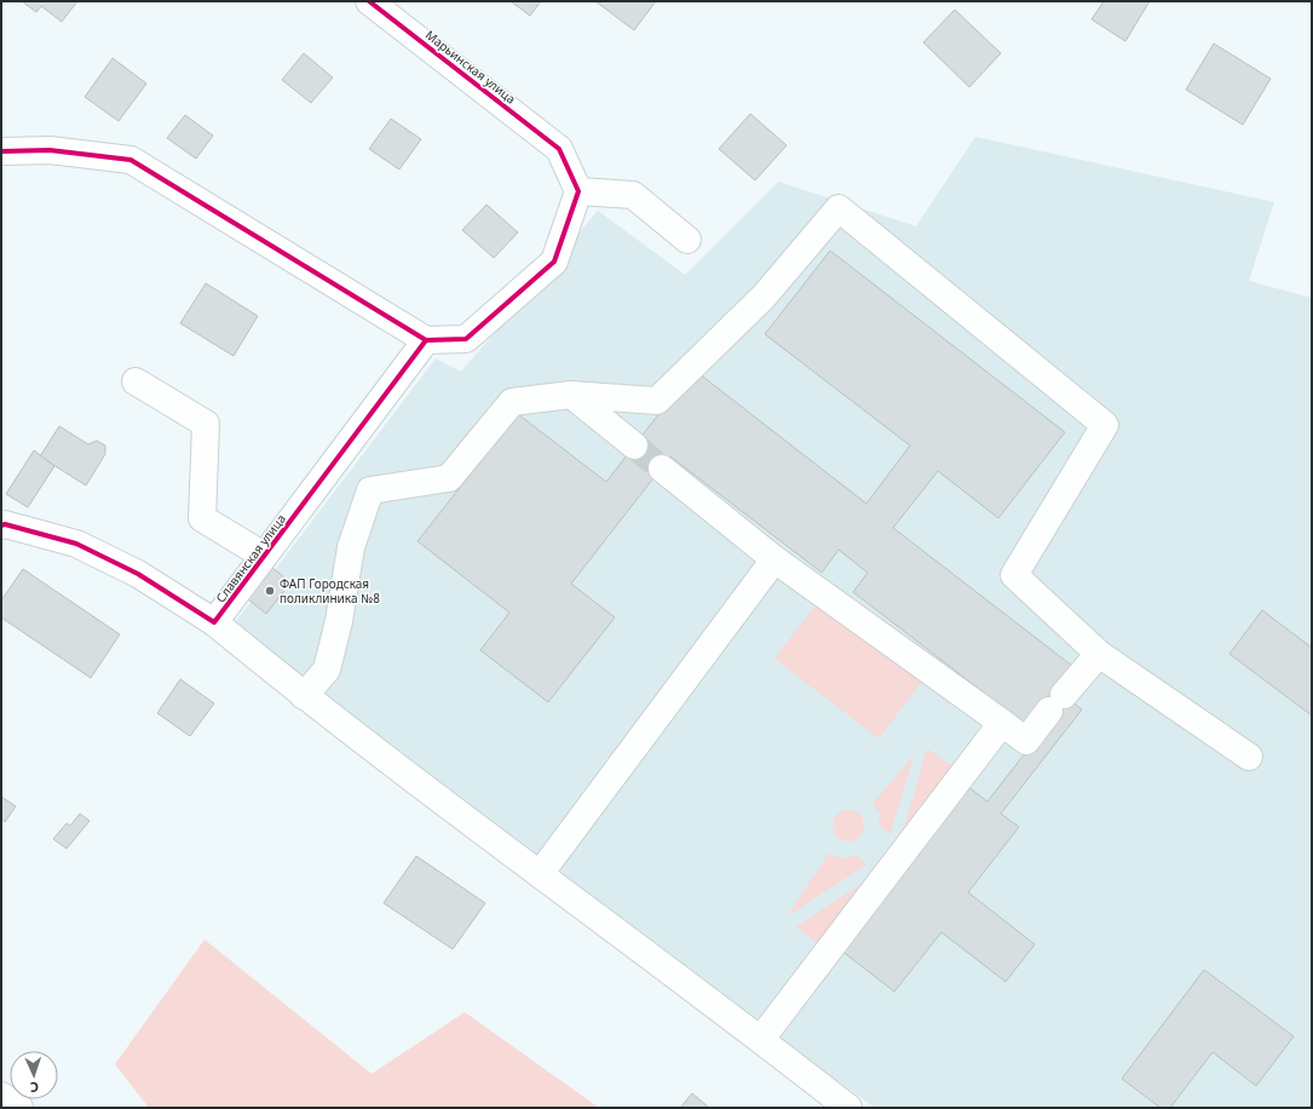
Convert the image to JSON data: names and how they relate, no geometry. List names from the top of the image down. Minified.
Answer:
{"streets":{"street":["Марьинская улица","Славянская улица"]},"places":["ФАП Городская поликлиника №8"],"north":"bottom"}
